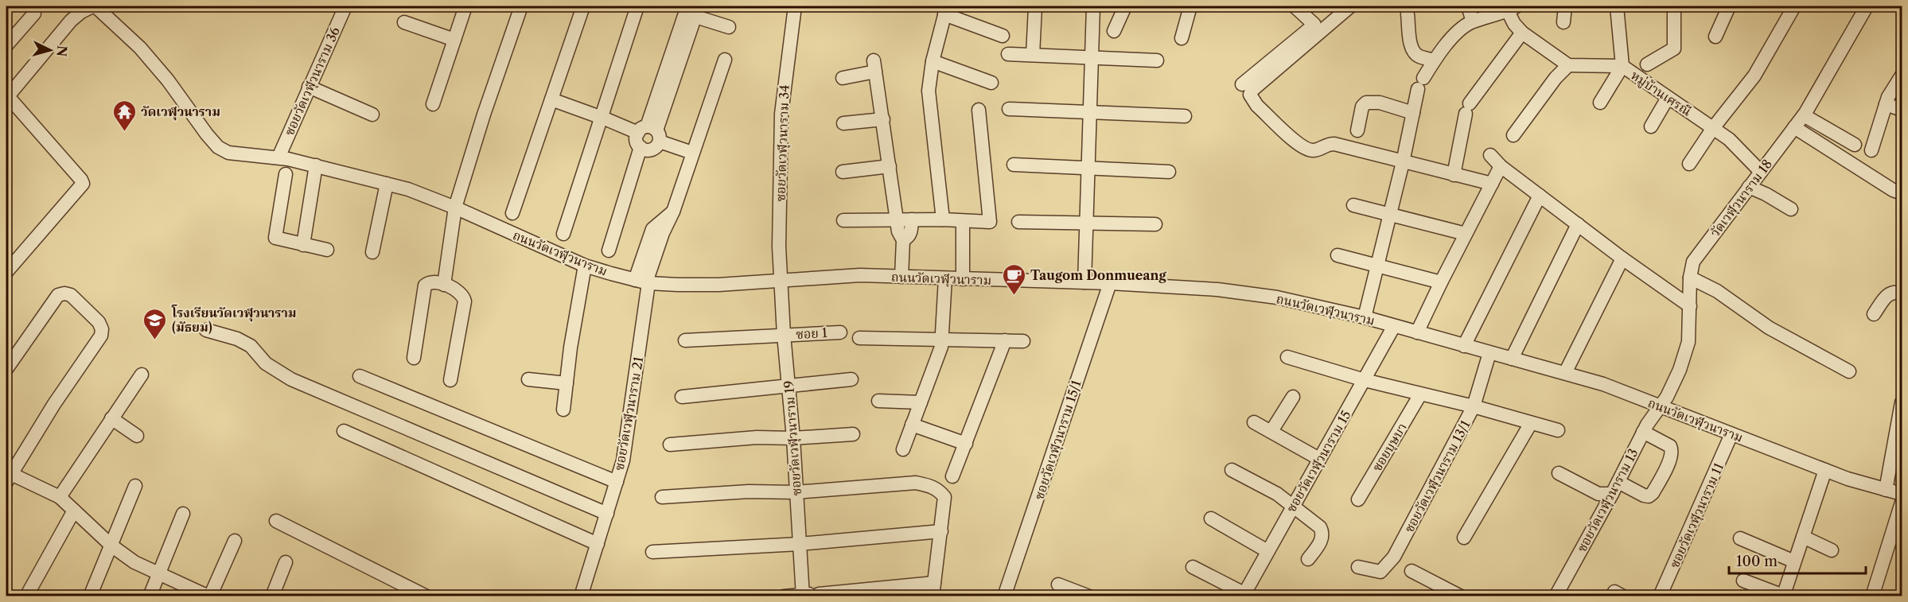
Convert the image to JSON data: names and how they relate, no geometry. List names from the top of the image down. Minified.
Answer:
{"streets":{"street":["ซอยวัดเวฬุวนาราม 36","หมู่บ้านเศรณี","ซอยวัดเวฬุวนาราม 34","วัดเวฬุวนาราม 18","ถนนวัดเวฬุวนาราม","ซอย 1","ซอยวัดเวฬุวนาราม 21","ซอยวัดเวฬุวนาราม 19","ซอยวัดเวฬุวนาราม 15/1","ซอยบุษบา","ซอยวัดเวฬุวนาราม 15","ซอยวัดเวฬุวนาราม 13/1","ซอยวัดเวฬุวนาราม 13","ซอยวัดเวฬุวนาราม 11"]},"crossings":[["ซอยวัดเวฬุวนาราม 36","ถนนวัดเวฬุวนาราม"],["หมู่บ้านเศรณี","วัดเวฬุวนาราม 18"],["ซอยวัดเวฬุวนาราม 34","ถนนวัดเวฬุวนาราม"],["ซอยวัดเวฬุวนาราม 34","ซอยวัดเวฬุวนาราม 19"],["วัดเวฬุวนาราม 18","ถนนวัดเวฬุวนาราม"],["วัดเวฬุวนาราม 18","ซอยวัดเวฬุวนาราม 13"],["ถนนวัดเวฬุวนาราม","ซอยวัดเวฬุวนาราม 21"],["ถนนวัดเวฬุวนาราม","ซอยวัดเวฬุวนาราม 19"],["ถนนวัดเวฬุวนาราม","ซอยวัดเวฬุวนาราม 15/1"],["ถนนวัดเวฬุวนาราม","ซอยวัดเวฬุวนาราม 15"],["ถนนวัดเวฬุวนาราม","ซอยวัดเวฬุวนาราม 13/1"],["ถนนวัดเวฬุวนาราม","ซอยวัดเวฬุวนาราม 13"],["ถนนวัดเวฬุวนาราม","ซอยวัดเวฬุวนาราม 11"],["ซอย 1","ซอยวัดเวฬุวนาราม 19"]],"places":{"temple":["วัดเวฬุวนาราม"],"cafe":["Taugom Donmueang"],"school or university":["โรงเรียนวัดเวฬุวนาราม (มัธยม)"]},"scale_bar":"100 m","north":"right"}
